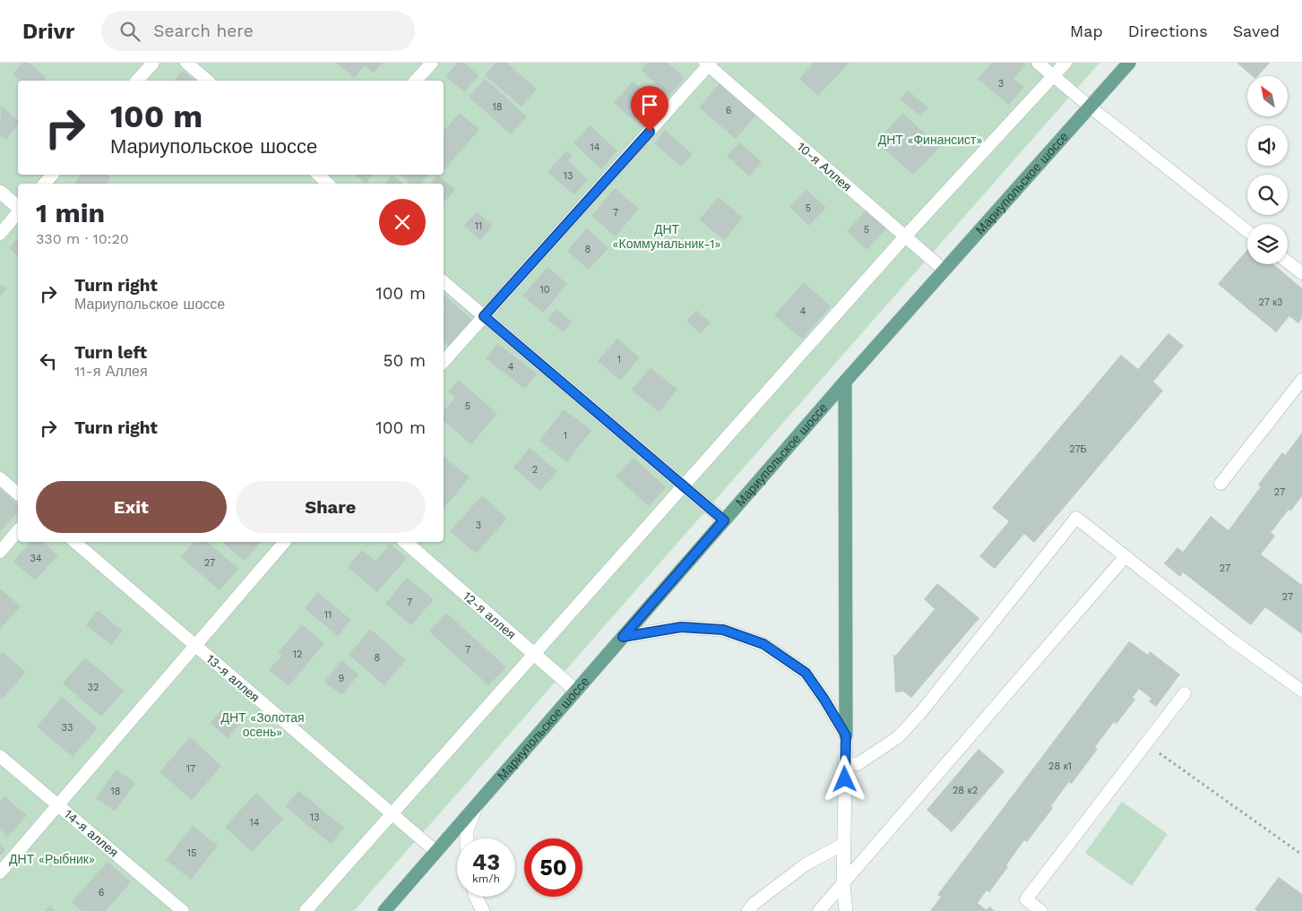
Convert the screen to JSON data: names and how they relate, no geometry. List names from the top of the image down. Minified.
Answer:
{"streets":{"main road":["Мариупольское шоссе","12-я аллея"],"lane":["10-я Аллея","13-я аллея","14-я аллея"]},"crossings":[["10-я Аллея","Мариупольское шоссе"],["Мариупольское шоссе","12-я аллея"],["Мариупольское шоссе","13-я аллея"]],"parks":["ДНТ «Финансист»","ДНТ «Коммунальник-1»","ДНТ «Золотая осень»","ДНТ «Рыбник»"],"house_numbers":["3","18","6","14","13","5","7","11","5","8","10","27 к3","4","1","4","5","1","27Б","2","27","3","34","27","27","27","7","11","7","12","8","9","32","33","28 к1","17","28 к2","18","13","14","15","6"],"north":"top left","page":{"header":"Drivr","search":"Search here","nav":["Map","Directions","Saved"],"turn":["100 m","Мариупольское шоссе"],"heading":["1 min","330 m · 10:20"],"list":[{"name":"Turn right","note":"Мариупольское шоссе","value":"100 m"},{"name":"Turn left","note":"11-я Аллея","value":"50 m"},{"name":"Turn right","value":"100 m"}],"buttons":["Exit","Share"],"speed":"43 km/h","limit":"50"}}
